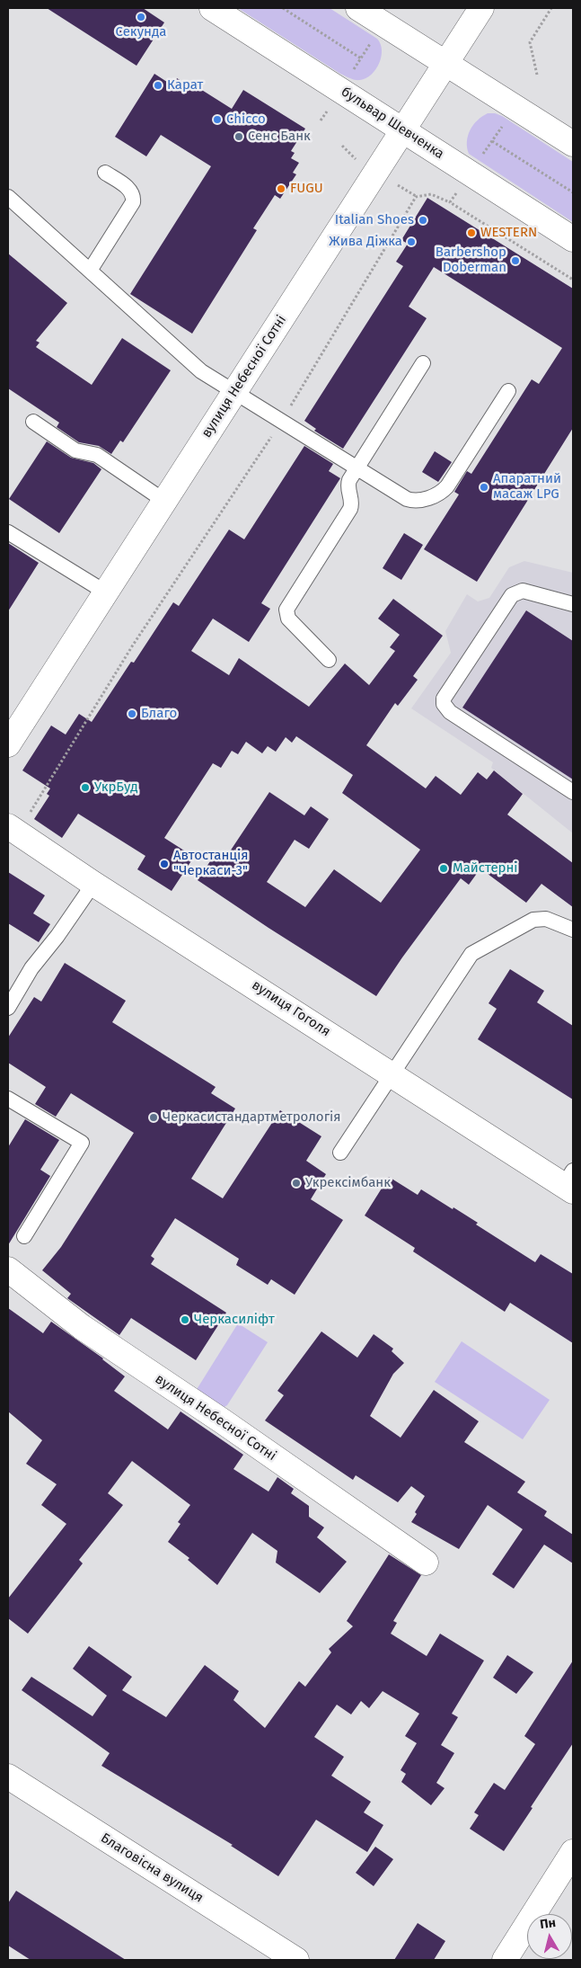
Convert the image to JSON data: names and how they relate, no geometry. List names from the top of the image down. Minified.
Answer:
{"streets":{"street":["бульвар Шевченка","вулиця Небесної Сотні","вулиця Гоголя","Благовісна вулиця"]},"crossings":[["бульвар Шевченка","вулиця Небесної Сотні"]],"places":["Секунда","Карат","Chicco","Сенс Банк","FUGU","Italian Shoes","WESTERN","Жива Діжка","Barbershop Doberman","Апаратний масаж LPG","Благо","УкрБуд","Автостанція \"Черкаси-3\"","Майстерні","Черкасистандартметрологія","Укрексімбанк","Черкасиліфт"],"north":"top"}
